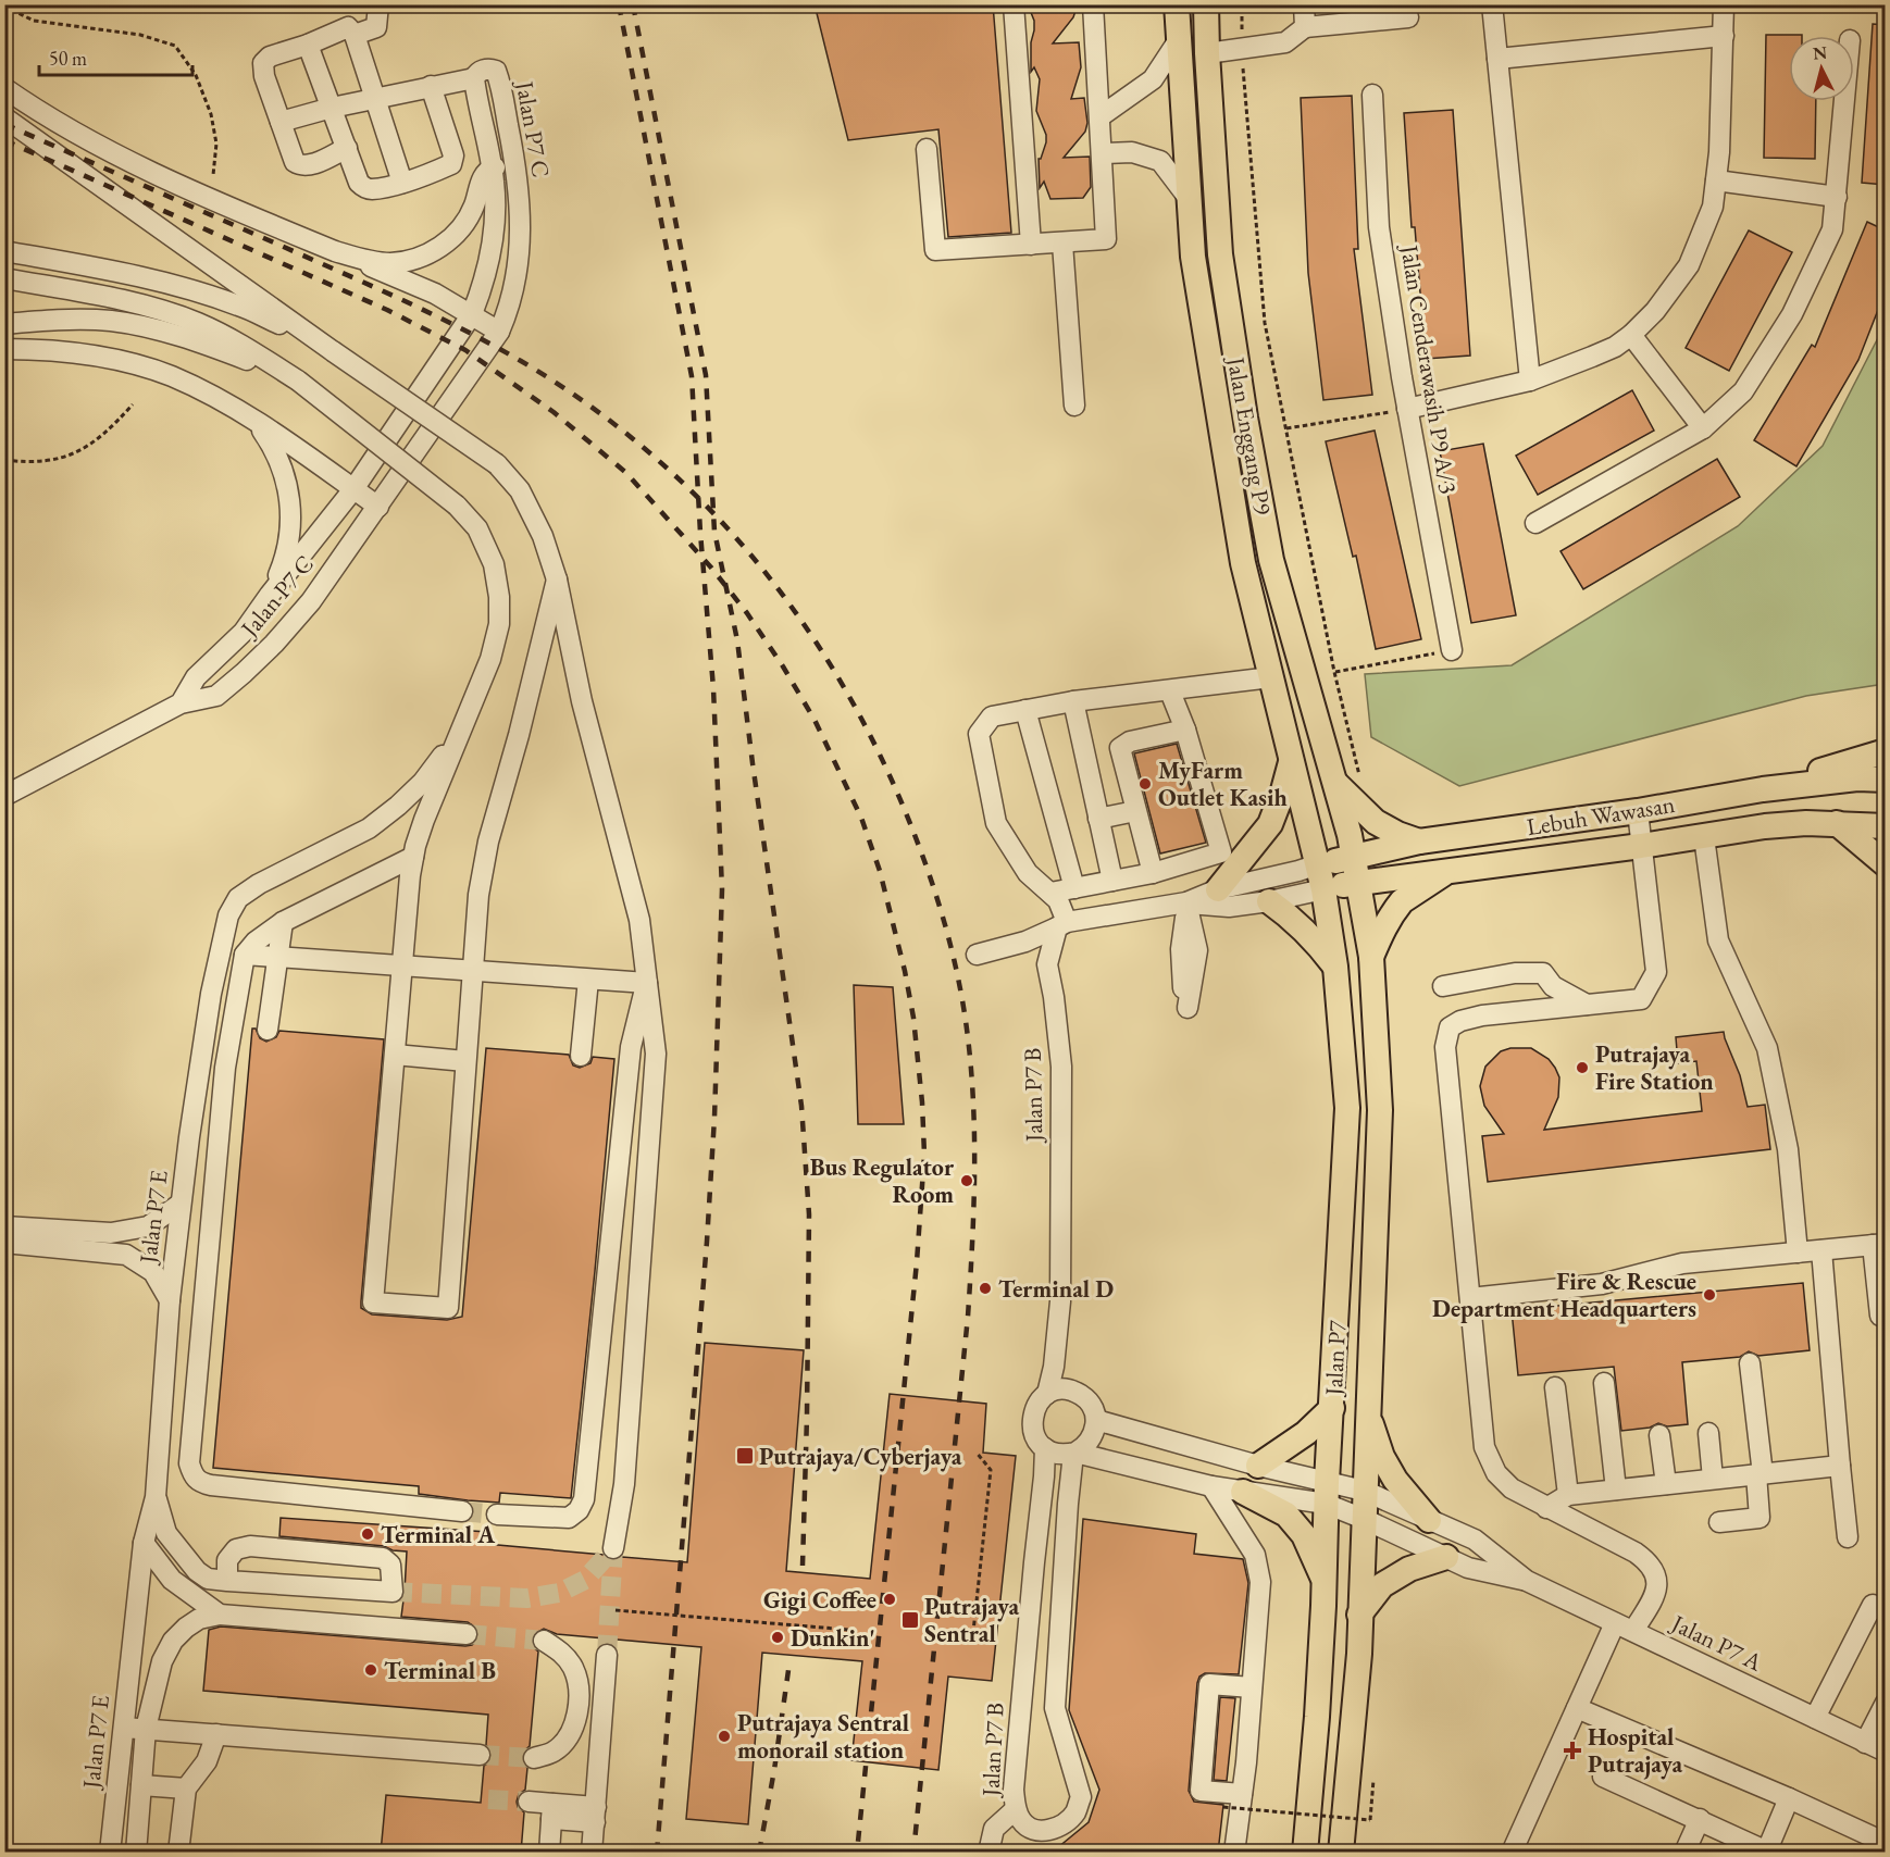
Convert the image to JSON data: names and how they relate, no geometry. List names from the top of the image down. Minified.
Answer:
{"streets":{"main road":["Jalan Enggang P9","Lebuh Wawasan","Jalan P7"],"street":["Jalan P7 C","Jalan Cenderawasih P9 A/3","Jalan P7 B","Jalan P7 E","Jalan P7 A"]},"crossings":[["Jalan Enggang P9","Lebuh Wawasan"],["Jalan Enggang P9","Jalan P7"],["Lebuh Wawasan","Jalan P7"],["Jalan P7","Jalan P7 A"]],"places":{"other":["MyFarm Outlet Kasih","Putrajaya Fire Station","Bus Regulator Room","Terminal D","Fire & Rescue Department Headquarters","Terminal A","Gigi Coffee","Dunkin'","Terminal B","Putrajaya Sentral monorail station"],"transit":["Putrajaya/Cyberjaya","Putrajaya Sentral"],"health":["Hospital Putrajaya"]},"scale_bar":"50 m","north":"top"}
